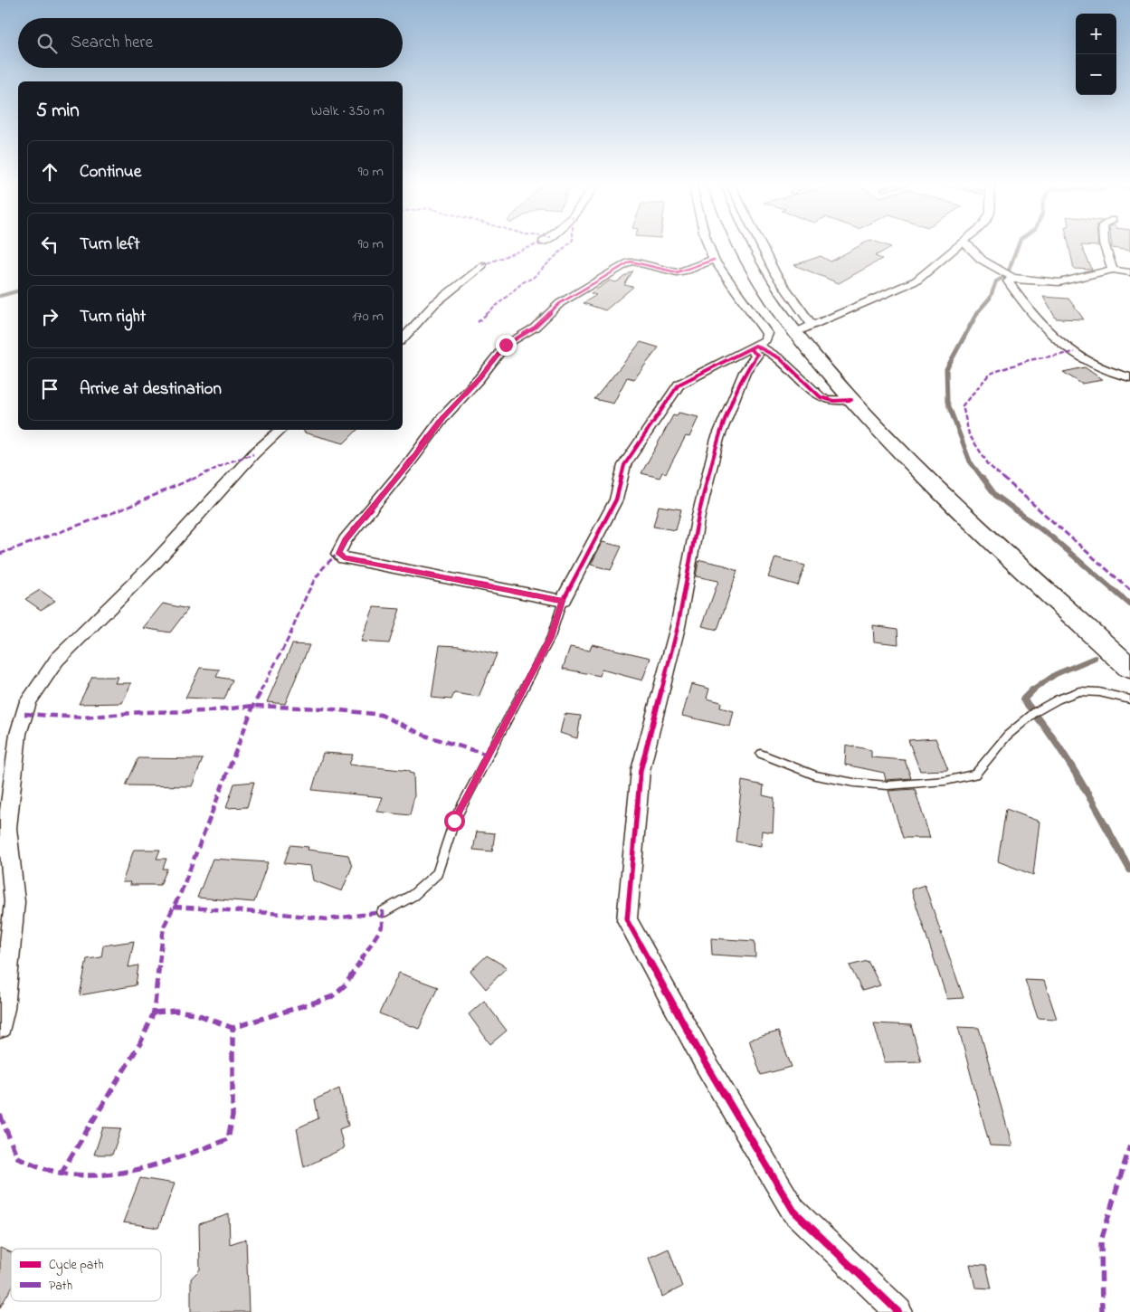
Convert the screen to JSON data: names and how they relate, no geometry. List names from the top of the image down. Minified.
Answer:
{"legend":["Cycle path","Path"],"page":{"map_buttons":["+","−"],"search":"Search here","heading":["5 min","Walk · 350 m"],"list":[["Continue","90 m"],["Turn left","90 m"],["Turn right","170 m"],"Arrive at destination"]}}
